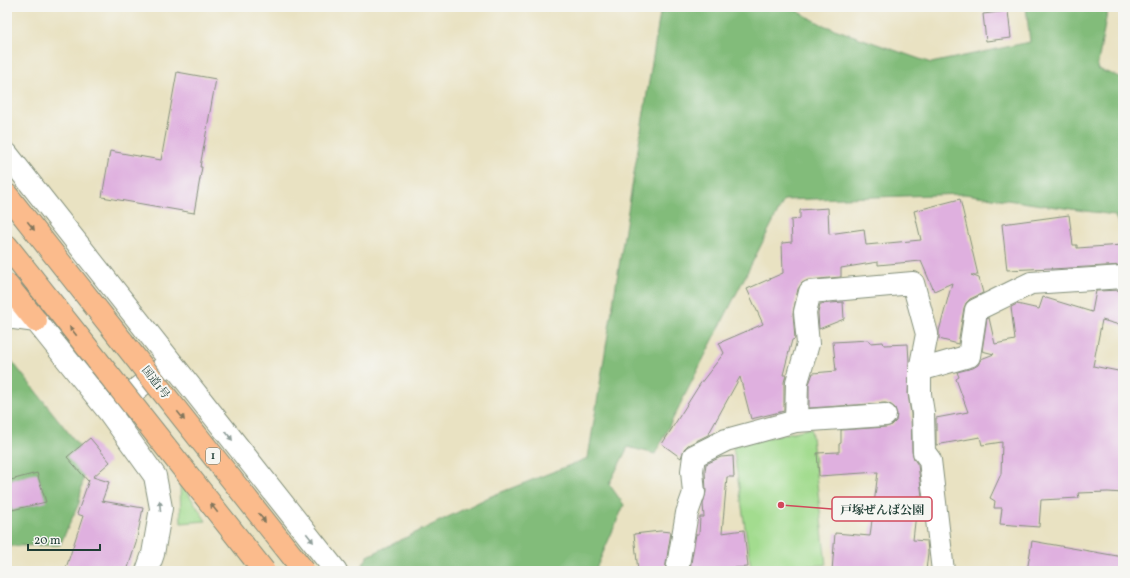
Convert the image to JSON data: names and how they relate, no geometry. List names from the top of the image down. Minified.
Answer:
{"streets":{"highway":["国道1号","1"]},"places":["戸塚ぜんば公園"],"scale_bar":"20 m"}
